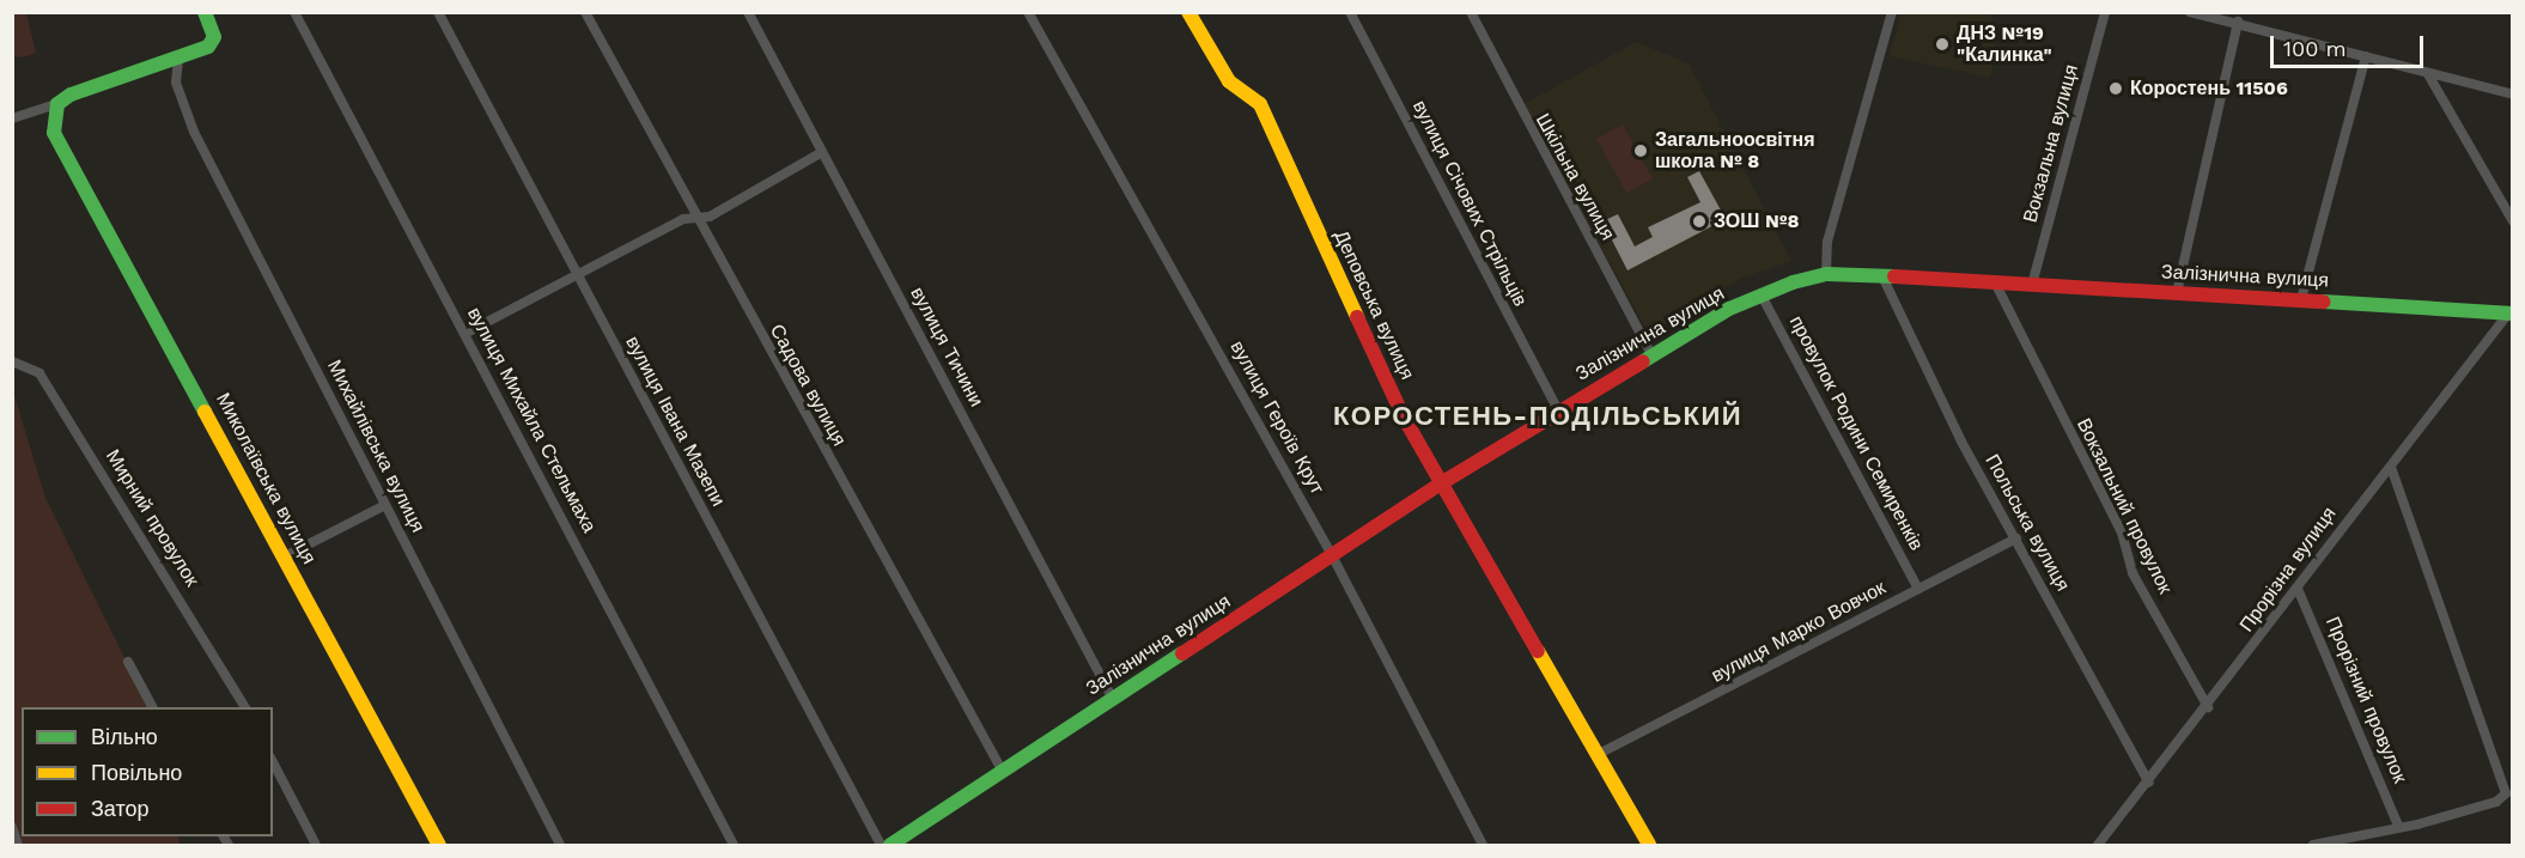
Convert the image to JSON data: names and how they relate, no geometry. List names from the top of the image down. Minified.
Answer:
{"streets":{"street":["Вокзальна вулиця","Шкільна вулиця","вулиця Січових Стрільців","Залізнична вулиця","Деповська вулиця","вулиця Тичини","Садова вулиця","вулиця Героїв Крут","вулиця Михайла Стельмаха","вулиця Івана Мазепи","провулок Родини Семиренків","Михайлівська вулиця","Миколаївська вулиця","Вокзальний провулок","Мирний провулок","Польська вулиця","Прорізна вулиця","вулиця Марко Вовчок","Прорізний провулок"]},"crossings":[["Вокзальна вулиця","Залізнична вулиця"],["Шкільна вулиця","Залізнична вулиця"],["вулиця Січових Стрільців","Залізнична вулиця"],["Залізнична вулиця","Деповська вулиця"],["Залізнична вулиця","вулиця Тичини"],["Залізнична вулиця","Садова вулиця"],["Залізнична вулиця","вулиця Героїв Крут"],["Залізнична вулиця","провулок Родини Семиренків"],["Залізнична вулиця","Вокзальний провулок"],["Залізнична вулиця","Польська вулиця"],["Залізнична вулиця","Прорізна вулиця"],["Деповська вулиця","вулиця Марко Вовчок"],["провулок Родини Семиренків","вулиця Марко Вовчок"],["Вокзальний провулок","Прорізна вулиця"],["Польська вулиця","Прорізна вулиця"],["Польська вулиця","вулиця Марко Вовчок"],["Прорізна вулиця","Прорізний провулок"]],"districts":["КОРОСТЕНЬ-ПОДІЛЬСЬКИЙ"],"places":["ДНЗ №19 \"Калинка\"","Коростень 11506","Загальноосвітня школа № 8","ЗОШ №8"],"legend":["Вільно","Повільно","Затор"],"scale_bar":"100 m"}
